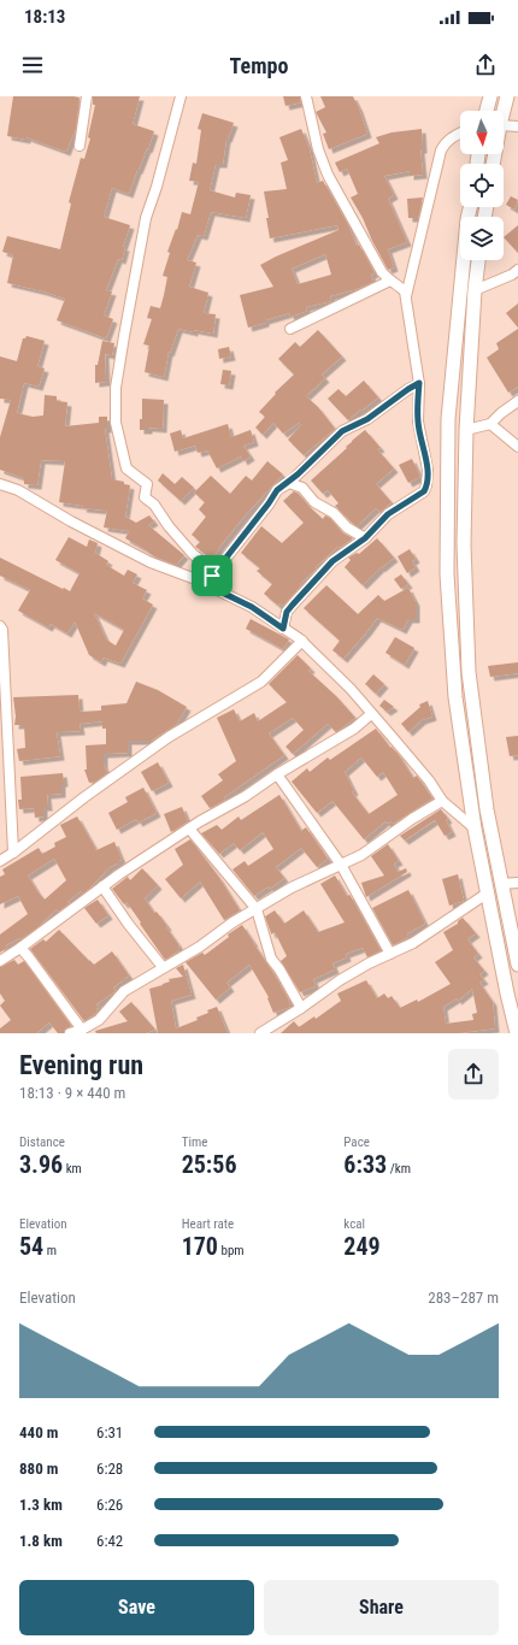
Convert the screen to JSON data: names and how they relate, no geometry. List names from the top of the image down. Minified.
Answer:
{"north":"bottom","page":{"status":"18:13","header":"Tempo","heading":["Evening run","18:13 · 9 × 440 m"],"stats":[["Distance","3.96 km"],["Time","25:56"],["Pace","6:33 /km"],["Elevation","54 m"],["Heart rate","170 bpm"],["kcal","249"]],"chart":["Elevation","283–287 m"],"list":[{"name":"440 m","note":"6:31"},{"name":"880 m","note":"6:28"},{"name":"1.3 km","note":"6:26"},{"name":"1.8 km","note":"6:42"}],"buttons":["Save","Share"]}}
